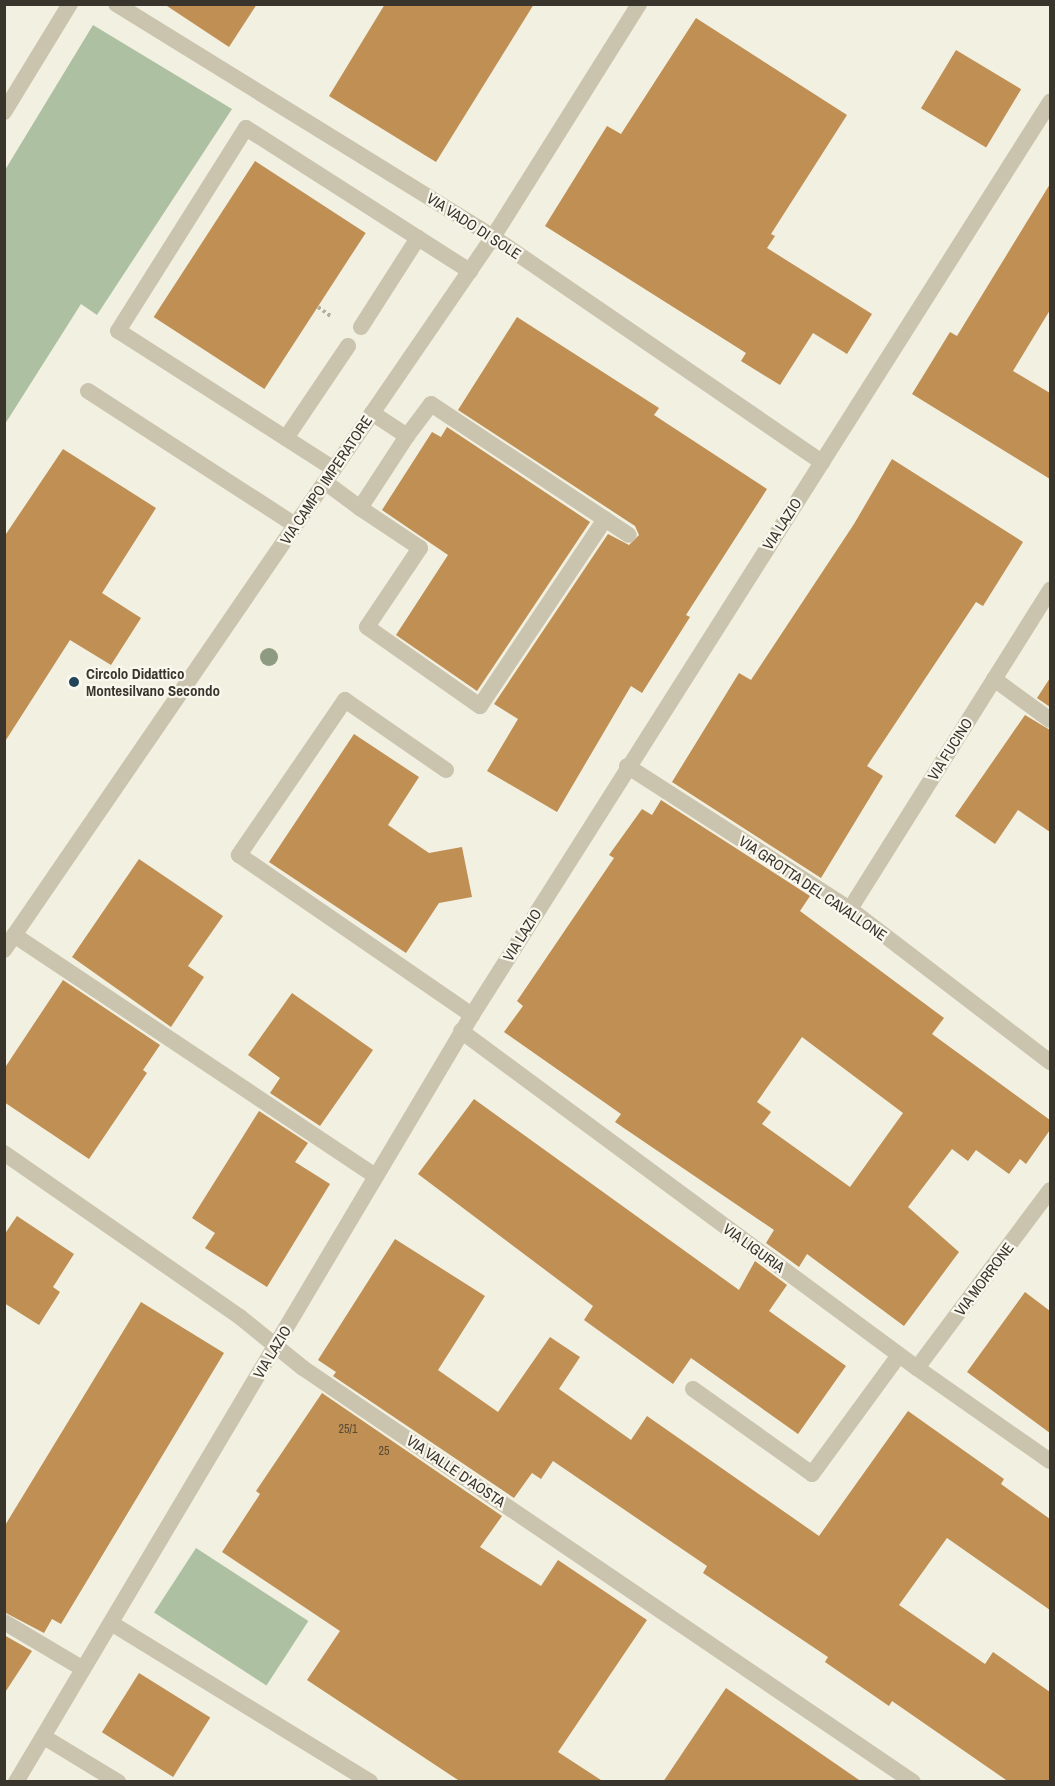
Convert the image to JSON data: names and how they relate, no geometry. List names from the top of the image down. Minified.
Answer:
{"streets":{"street":["VIA VADO DI SOLE","VIA CAMPO IMPERATORE","VIA LAZIO","VIA FUCINO","VIA GROTTA DEL CAVALLONE","VIA LIGURIA","VIA MORRONE","VIA VALLE D'AOSTA"]},"crossings":[["VIA VADO DI SOLE","VIA CAMPO IMPERATORE"],["VIA VADO DI SOLE","VIA LAZIO"],["VIA LAZIO","VIA GROTTA DEL CAVALLONE"],["VIA LAZIO","VIA LIGURIA"],["VIA LAZIO","VIA VALLE D'AOSTA"],["VIA FUCINO","VIA GROTTA DEL CAVALLONE"],["VIA LIGURIA","VIA MORRONE"]],"places":["Circolo Didattico Montesilvano Secondo"],"house_numbers":["25/1","25"]}
